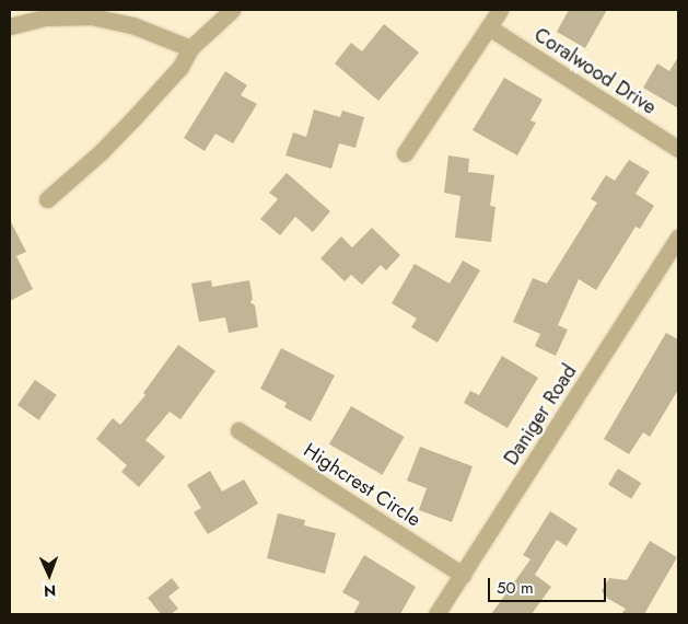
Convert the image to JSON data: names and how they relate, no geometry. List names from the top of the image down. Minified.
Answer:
{"streets":{"street":["Coralwood Drive","Daniger Road","Highcrest Circle"]},"crossings":[["Daniger Road","Highcrest Circle"]],"scale_bar":"50 m","north":"bottom"}
